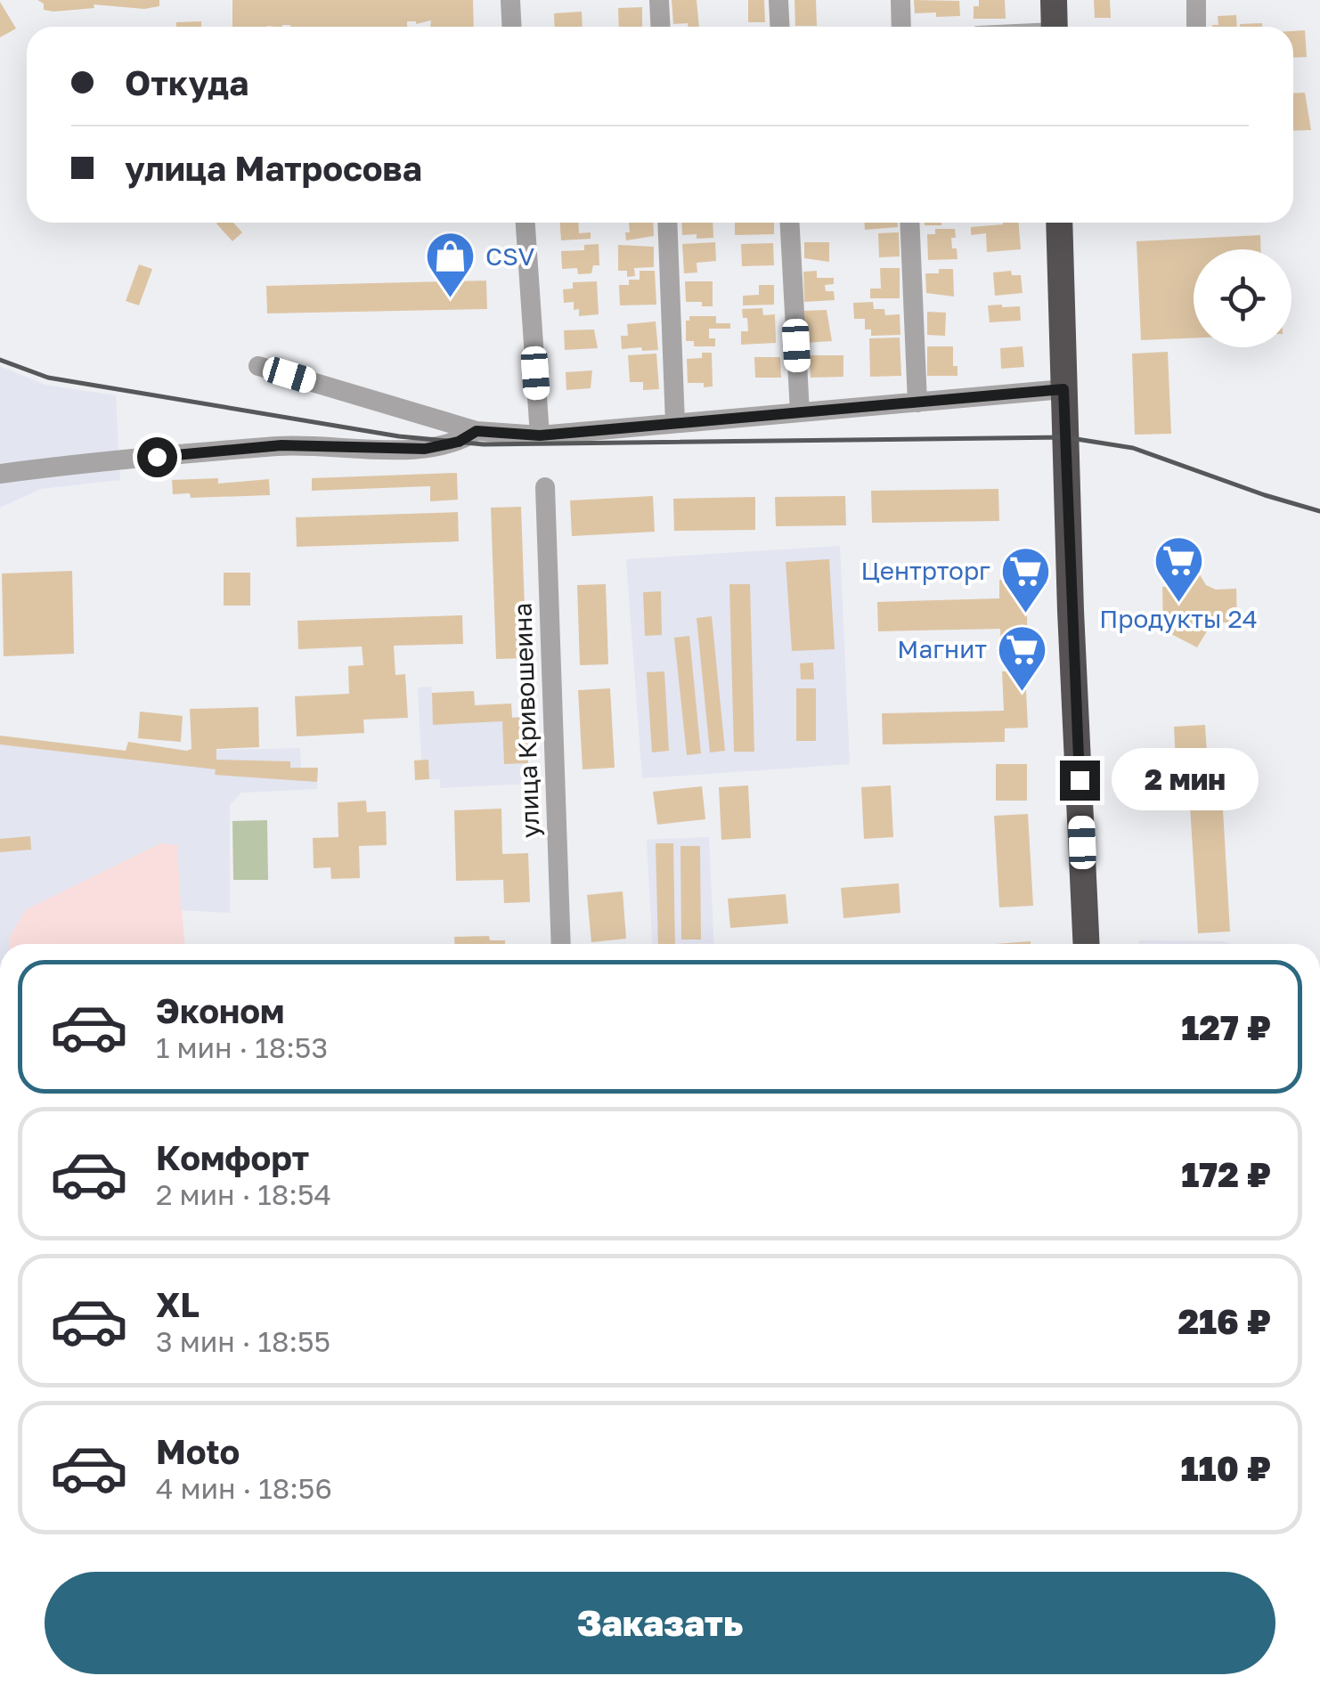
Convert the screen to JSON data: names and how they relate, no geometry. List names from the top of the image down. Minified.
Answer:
{"streets":{"street":["улица Кривошеина"]},"places":{"shop":["CSV"],"supermarket":["Продукты 24","Центрторг","Магнит"]},"page":{"banner":["Откуда","улица Матросова"],"bubble":"2 мин","list":[{"name":"Эконом","note":"1 мин · 18:53","value":"127 ₽"},{"name":"Комфорт","note":"2 мин · 18:54","value":"172 ₽"},{"name":"XL","note":"3 мин · 18:55","value":"216 ₽"},{"name":"Moto","note":"4 мин · 18:56","value":"110 ₽"}],"buttons":"Заказать"}}
